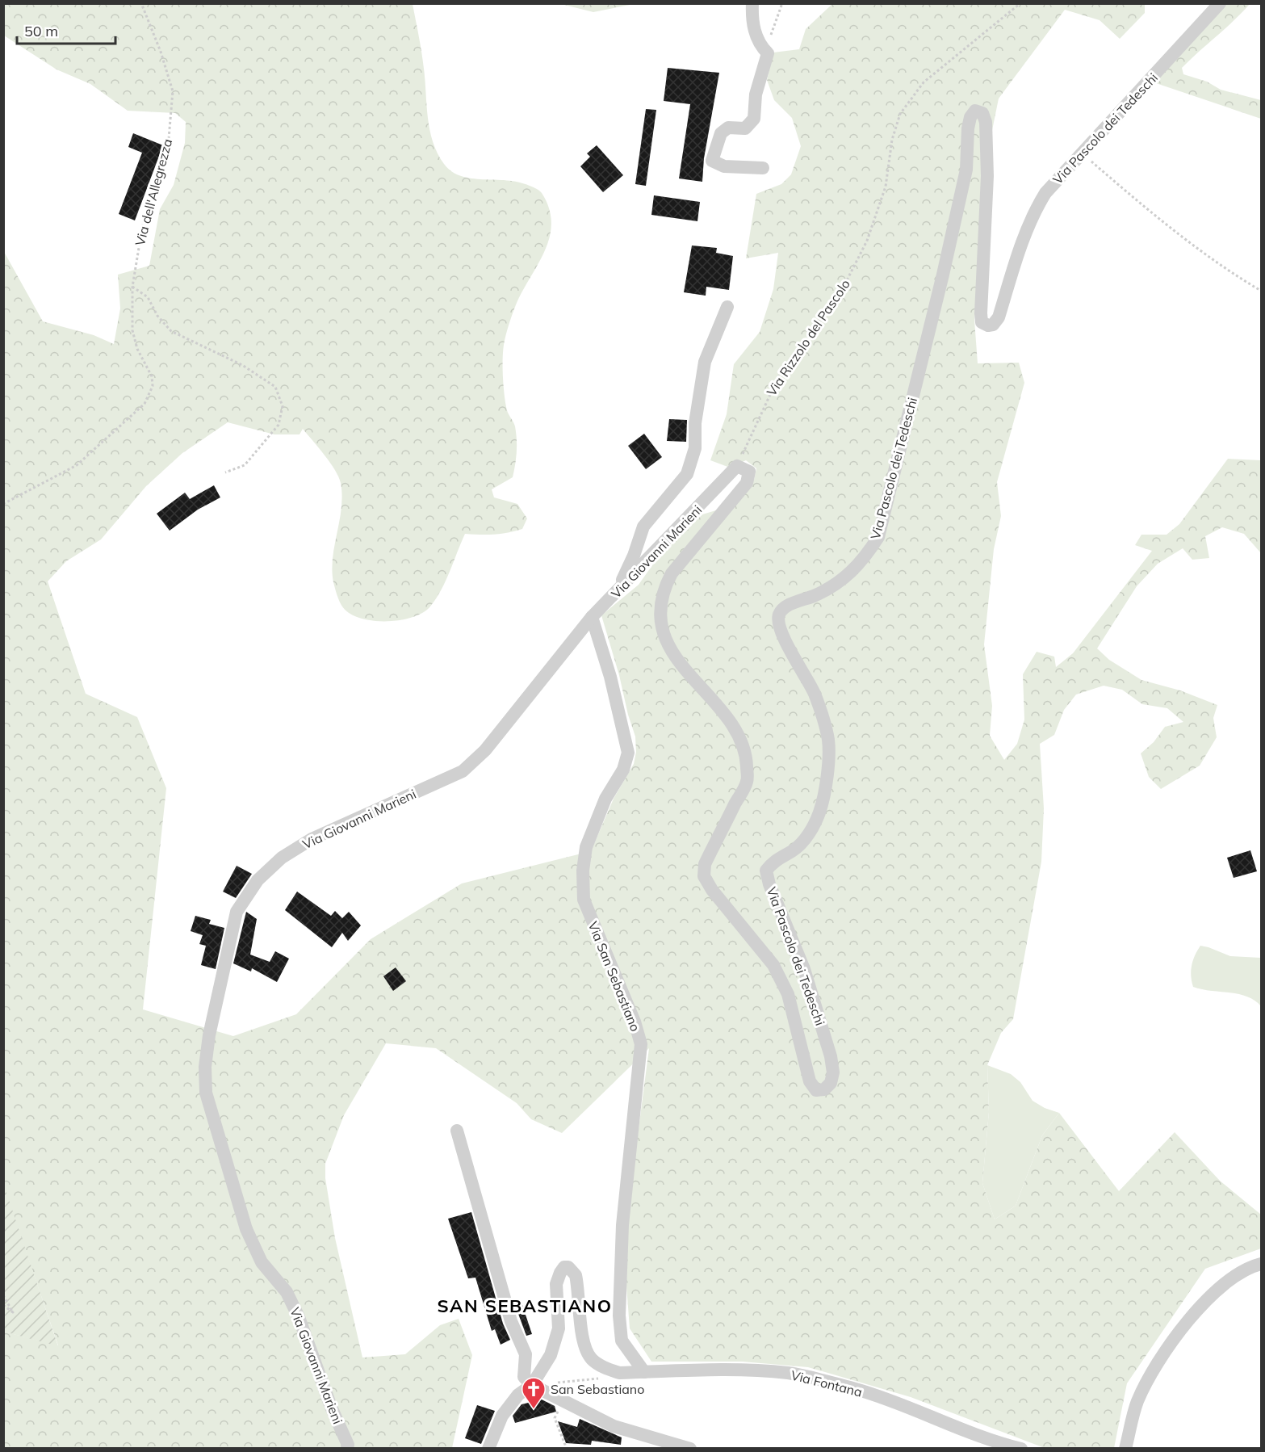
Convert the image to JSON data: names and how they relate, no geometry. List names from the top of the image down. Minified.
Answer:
{"streets":{"street":["Via Pascolo dei Tedeschi","Via Giovanni Marieni","Via San Sebastiano","Via Fontana"],"path":["Via dell'Allegrezza","Via Rizzolo del Pascolo"]},"crossings":[["Via Pascolo dei Tedeschi","Via Rizzolo del Pascolo"],["Via Pascolo dei Tedeschi","Via Giovanni Marieni"],["Via Rizzolo del Pascolo","Via Giovanni Marieni"],["Via Giovanni Marieni","Via San Sebastiano"],["Via San Sebastiano","Via Fontana"]],"districts":["SAN SEBASTIANO"],"places":{"church":["San Sebastiano"]},"scale_bar":"50 m"}
